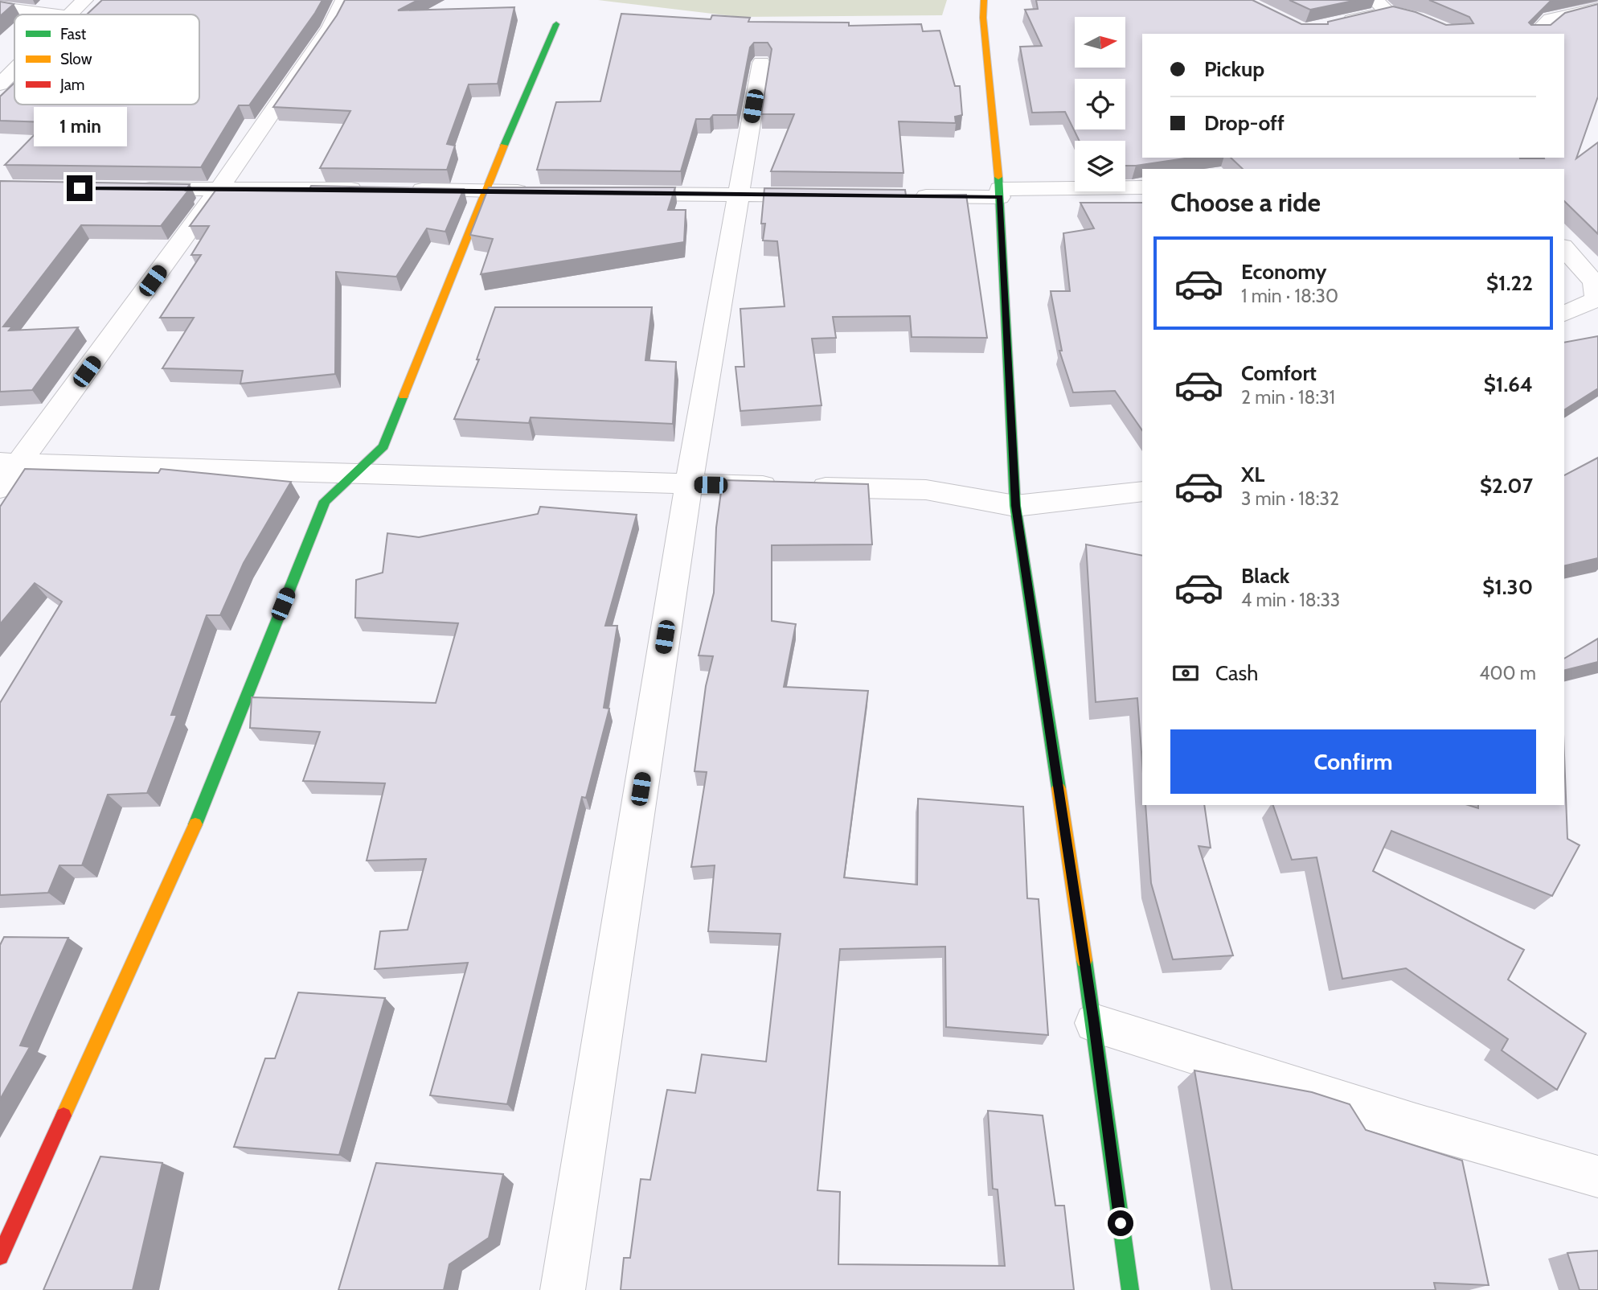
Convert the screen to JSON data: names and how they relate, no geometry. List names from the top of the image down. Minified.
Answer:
{"legend":["Fast","Slow","Jam"],"north":"right","page":{"banner":["Pickup","Drop-off"],"bubble":"1 min","heading":"Choose a ride","list":[{"name":"Economy","note":"1 min · 18:30","value":"$1.22"},{"name":"Comfort","note":"2 min · 18:31","value":"$1.64"},{"name":"XL","note":"3 min · 18:32","value":"$2.07"},{"name":"Black","note":"4 min · 18:33","value":"$1.30"}],"pay":["Cash","400 m"],"buttons":"Confirm"}}
